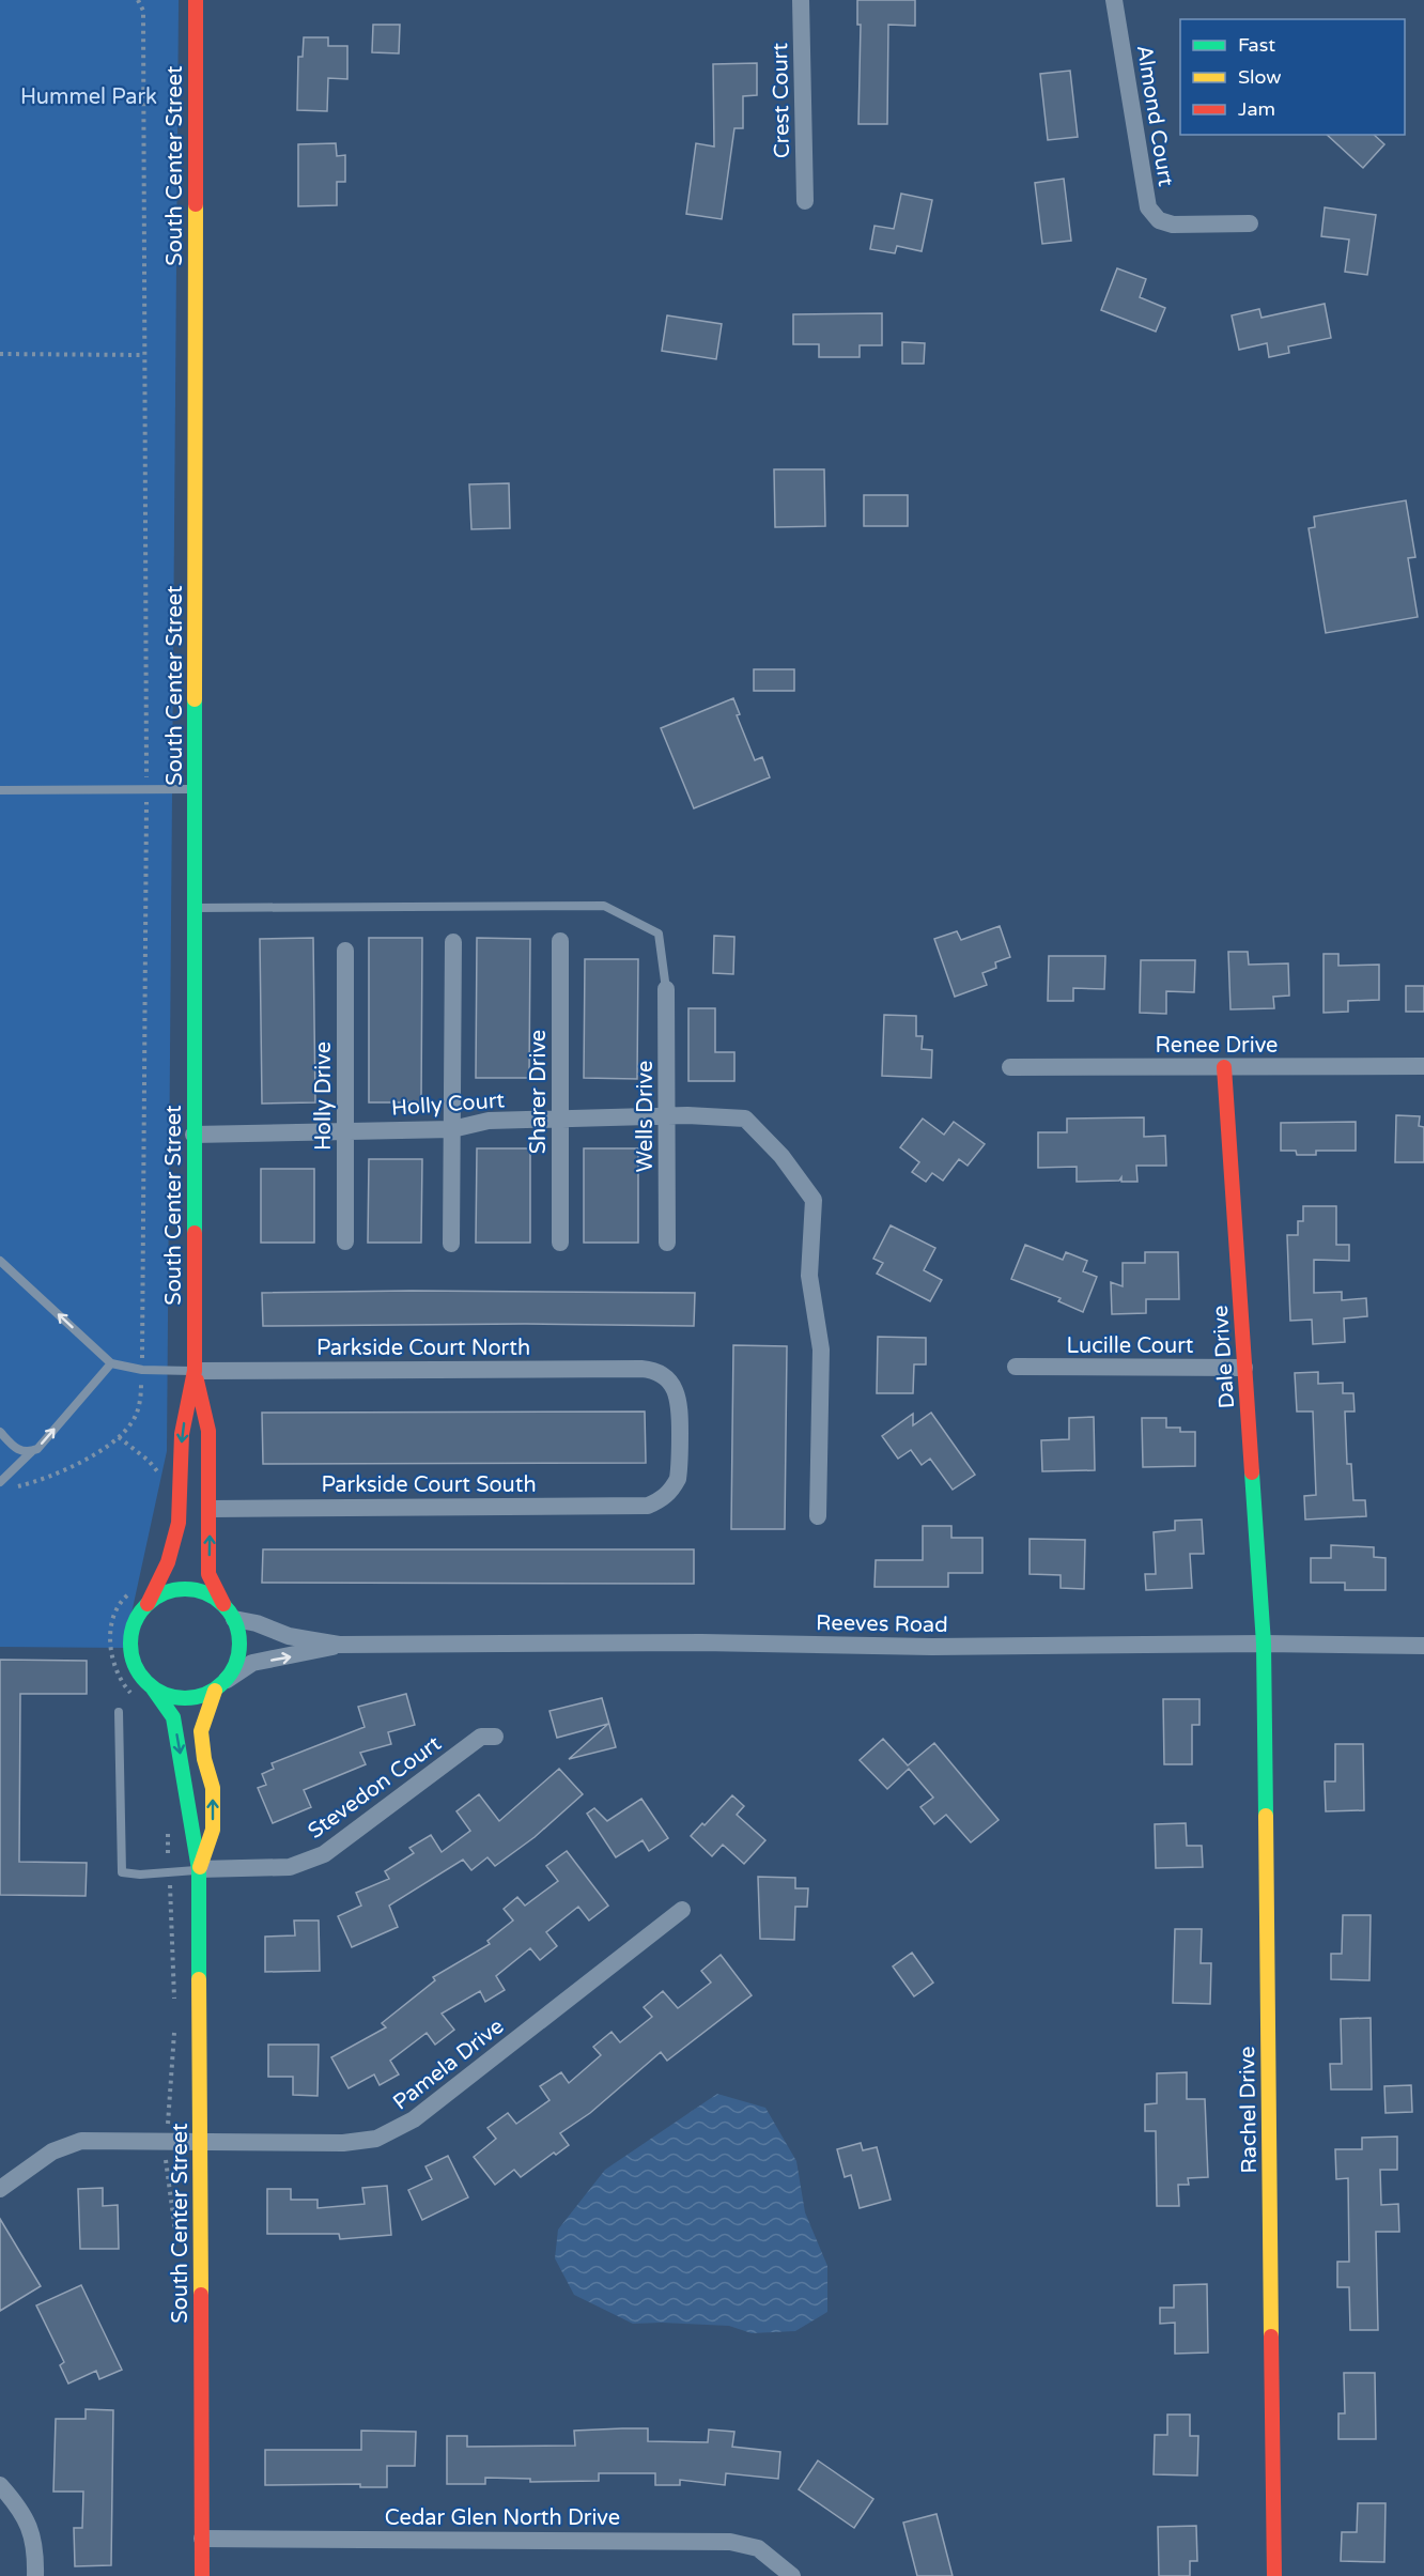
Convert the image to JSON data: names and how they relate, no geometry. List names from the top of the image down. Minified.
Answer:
{"streets":{"main road":["South Center Street","Dale Drive","Rachel Drive"],"street":["Crest Court","Almond Court","Renee Drive","Sharer Drive","Holly Drive","Holly Court","Wells Drive","Lucille Court","Parkside Court North","Parkside Court South","Reeves Road","Stevedon Court","Pamela Drive","Cedar Glen North Drive"]},"crossings":[["South Center Street","Holly Court"],["South Center Street","Parkside Court North"],["South Center Street","Parkside Court South"],["South Center Street","Reeves Road"],["South Center Street","Stevedon Court"],["South Center Street","Pamela Drive"],["South Center Street","Cedar Glen North Drive"],["Renee Drive","Dale Drive"],["Sharer Drive","Holly Court"],["Holly Drive","Holly Court"],["Holly Court","Wells Drive"],["Lucille Court","Dale Drive"],["Parkside Court North","Parkside Court South"],["Dale Drive","Reeves Road"],["Dale Drive","Rachel Drive"],["Reeves Road","Rachel Drive"]],"parks":["Hummel Park"],"legend":["Fast","Slow","Jam"]}
